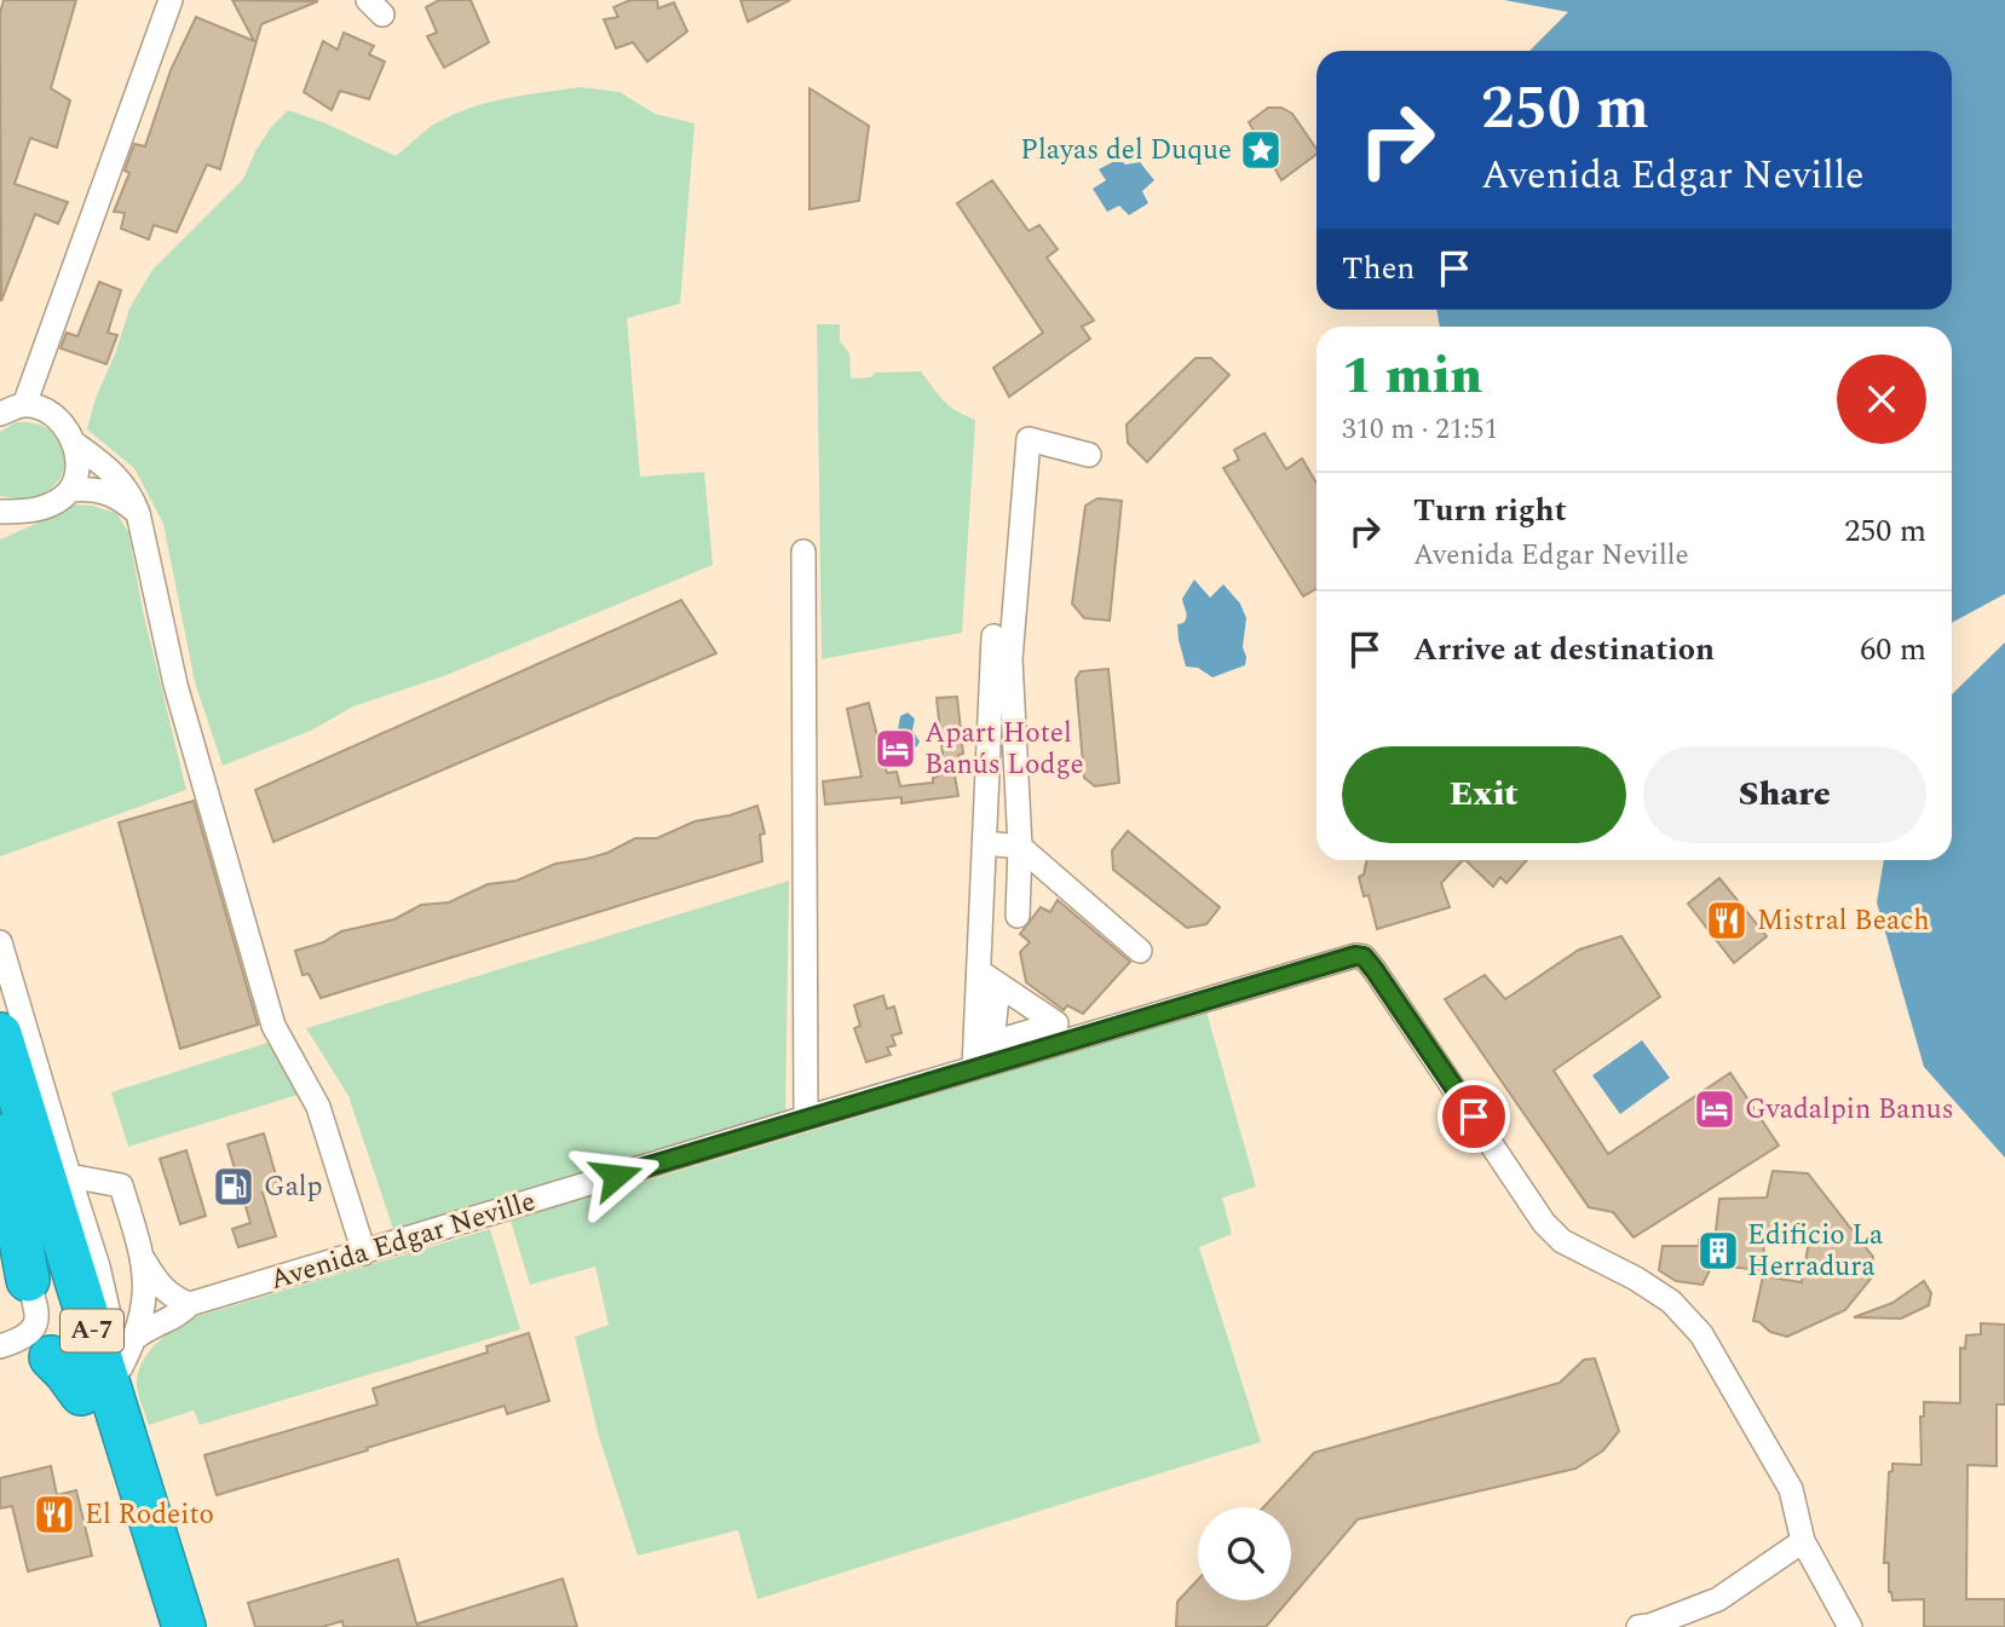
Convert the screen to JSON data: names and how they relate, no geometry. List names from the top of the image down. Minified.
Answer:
{"streets":{"highway":["A-7"],"street":["Avenida Edgar Neville"]},"places":{"place":["Playas del Duque"],"hotel":["Apart Hotel Banús Lodge","Gvadalpin Banus"],"restaurant":["Mistral Beach","El Rodeito"],"fuel station":["Galp"],"building":["Edificio La Herradura"]},"page":{"turn":["250 m","Avenida Edgar Neville"],"then":"Then","heading":["1 min","310 m · 21:51"],"list":[{"name":"Turn right","note":"Avenida Edgar Neville","value":"250 m"},{"name":"Arrive at destination","value":"60 m"}],"buttons":["Exit","Share"]}}
